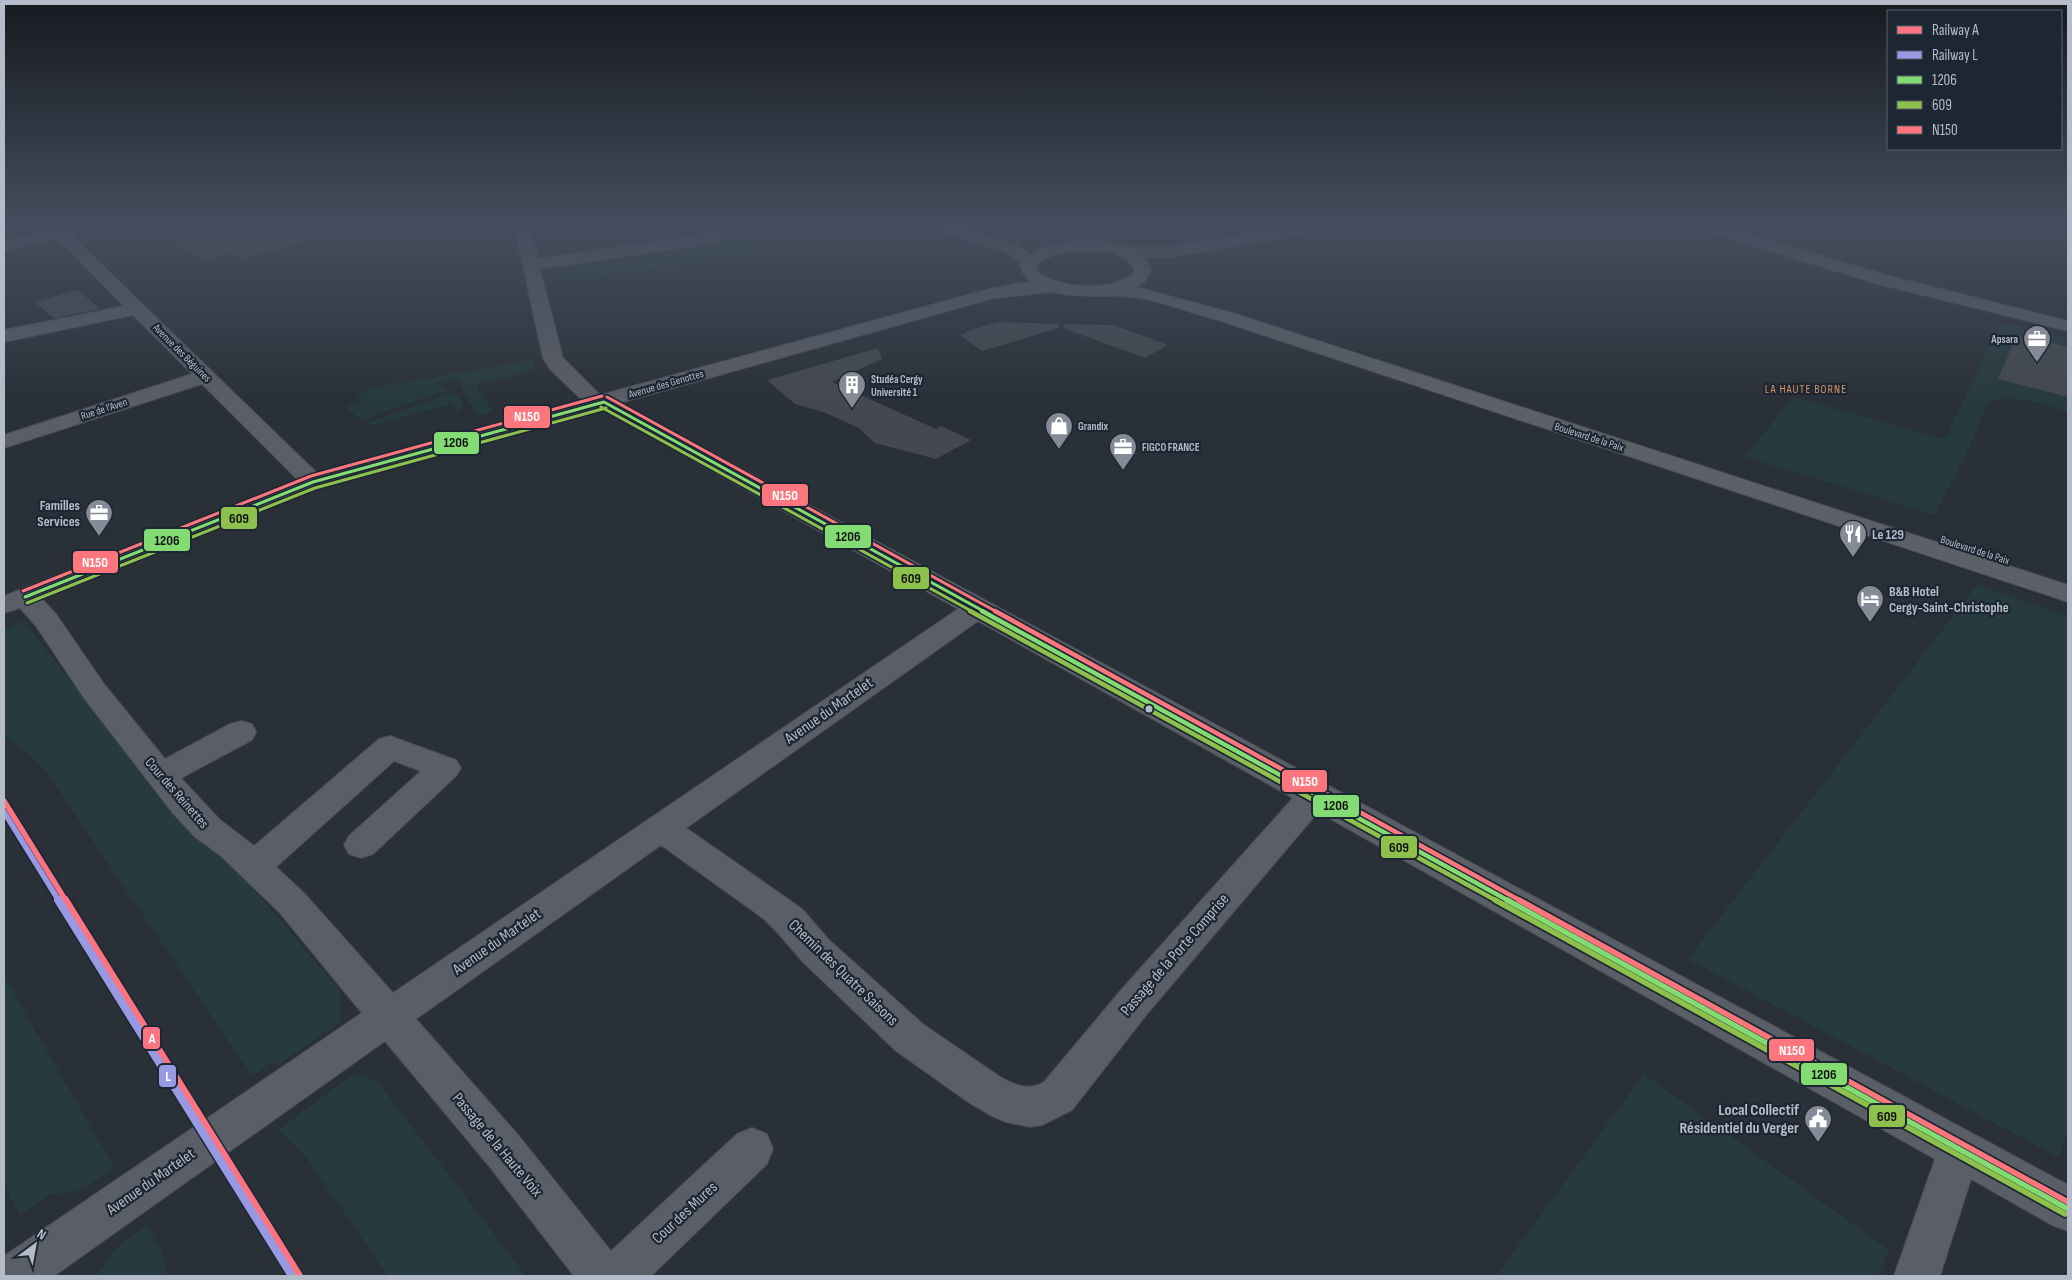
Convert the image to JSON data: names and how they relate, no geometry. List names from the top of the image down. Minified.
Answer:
{"streets":{"main road":["Boulevard de la Paix"],"street":["Avenue des Béguines","Avenue des Genottes","Rue de l'Aven","Avenue du Martelet","Cour des Reinettes","Passage de la Porte Comprise","Chemin des Quatre Saisons","Passage de la Haute Voix","Cour des Mures"]},"crossings":[["Avenue des Béguines","Avenue des Genottes"],["Avenue des Béguines","Rue de l'Aven"],["Avenue des Genottes","Cour des Reinettes"],["Avenue du Martelet","Cour des Reinettes"],["Avenue du Martelet","Chemin des Quatre Saisons"],["Avenue du Martelet","Passage de la Haute Voix"],["Cour des Reinettes","Passage de la Haute Voix"],["Passage de la Porte Comprise","Chemin des Quatre Saisons"]],"districts":["LA HAUTE BORNE"],"places":{"office":["Apsara","FIGCO FRANCE","Familles Services"],"building":["Studéa Cergy Université 1"],"shop":["Grandix"],"restaurant":["Le 129"],"hotel":["B&B Hotel Cergy-Saint-Christophe"],"public building":["Local Collectif Résidentiel du Verger"]},"lines":["transit line N150","transit line 1206","transit line 609","rail line A","rail line L"],"legend":["Railway A","Railway L","1206","609","N150"],"north":"top right"}
